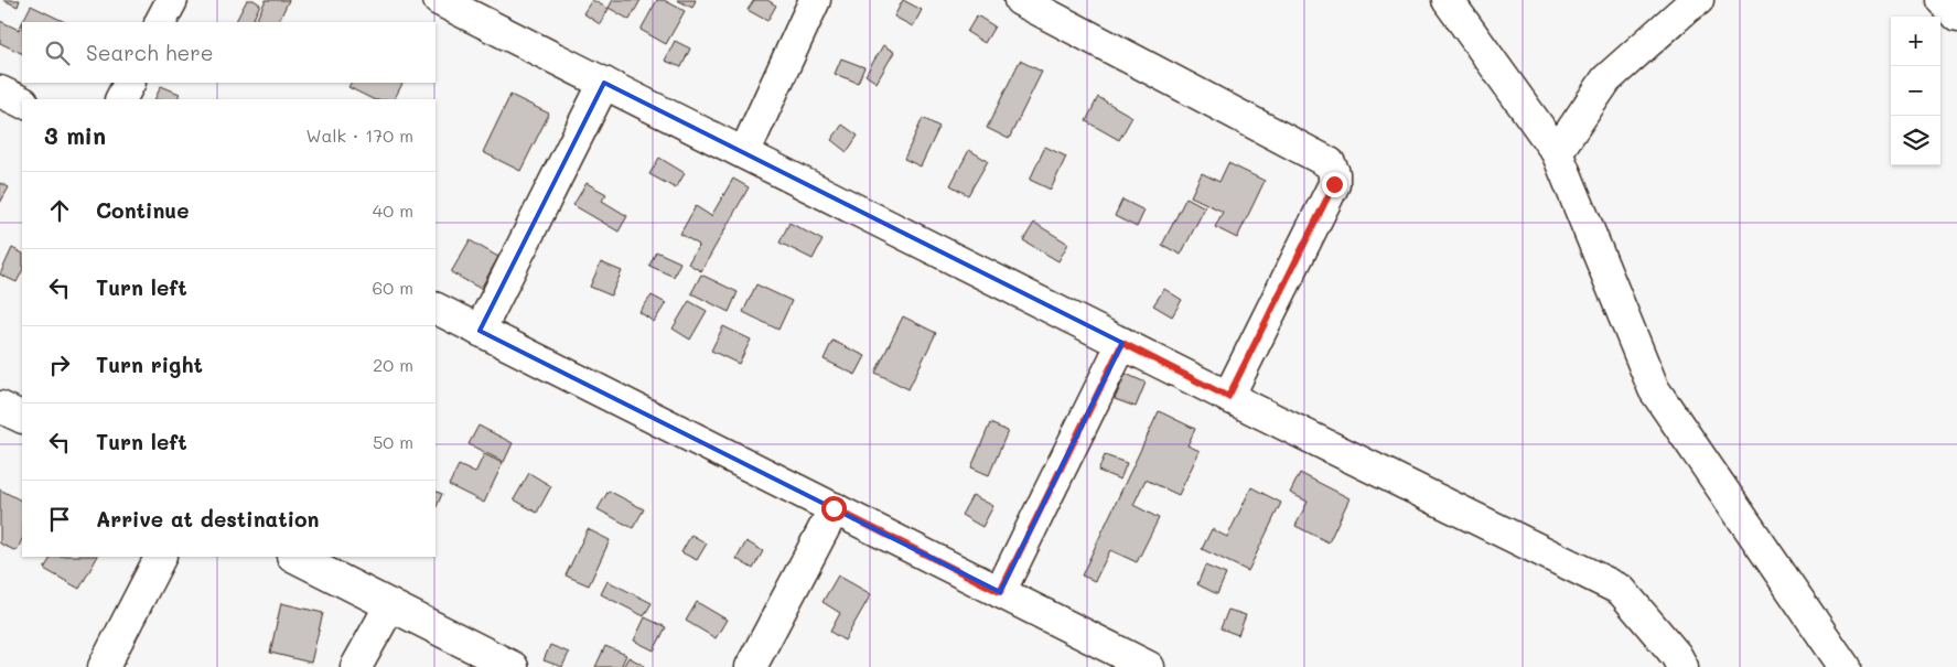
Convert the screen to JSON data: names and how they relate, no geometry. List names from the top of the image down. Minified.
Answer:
{"page":{"map_buttons":["+","−"],"search":"Search here","heading":["3 min","Walk · 170 m"],"list":[["Continue","40 m"],["Turn left","60 m"],["Turn right","20 m"],["Turn left","50 m"],"Arrive at destination"]}}
